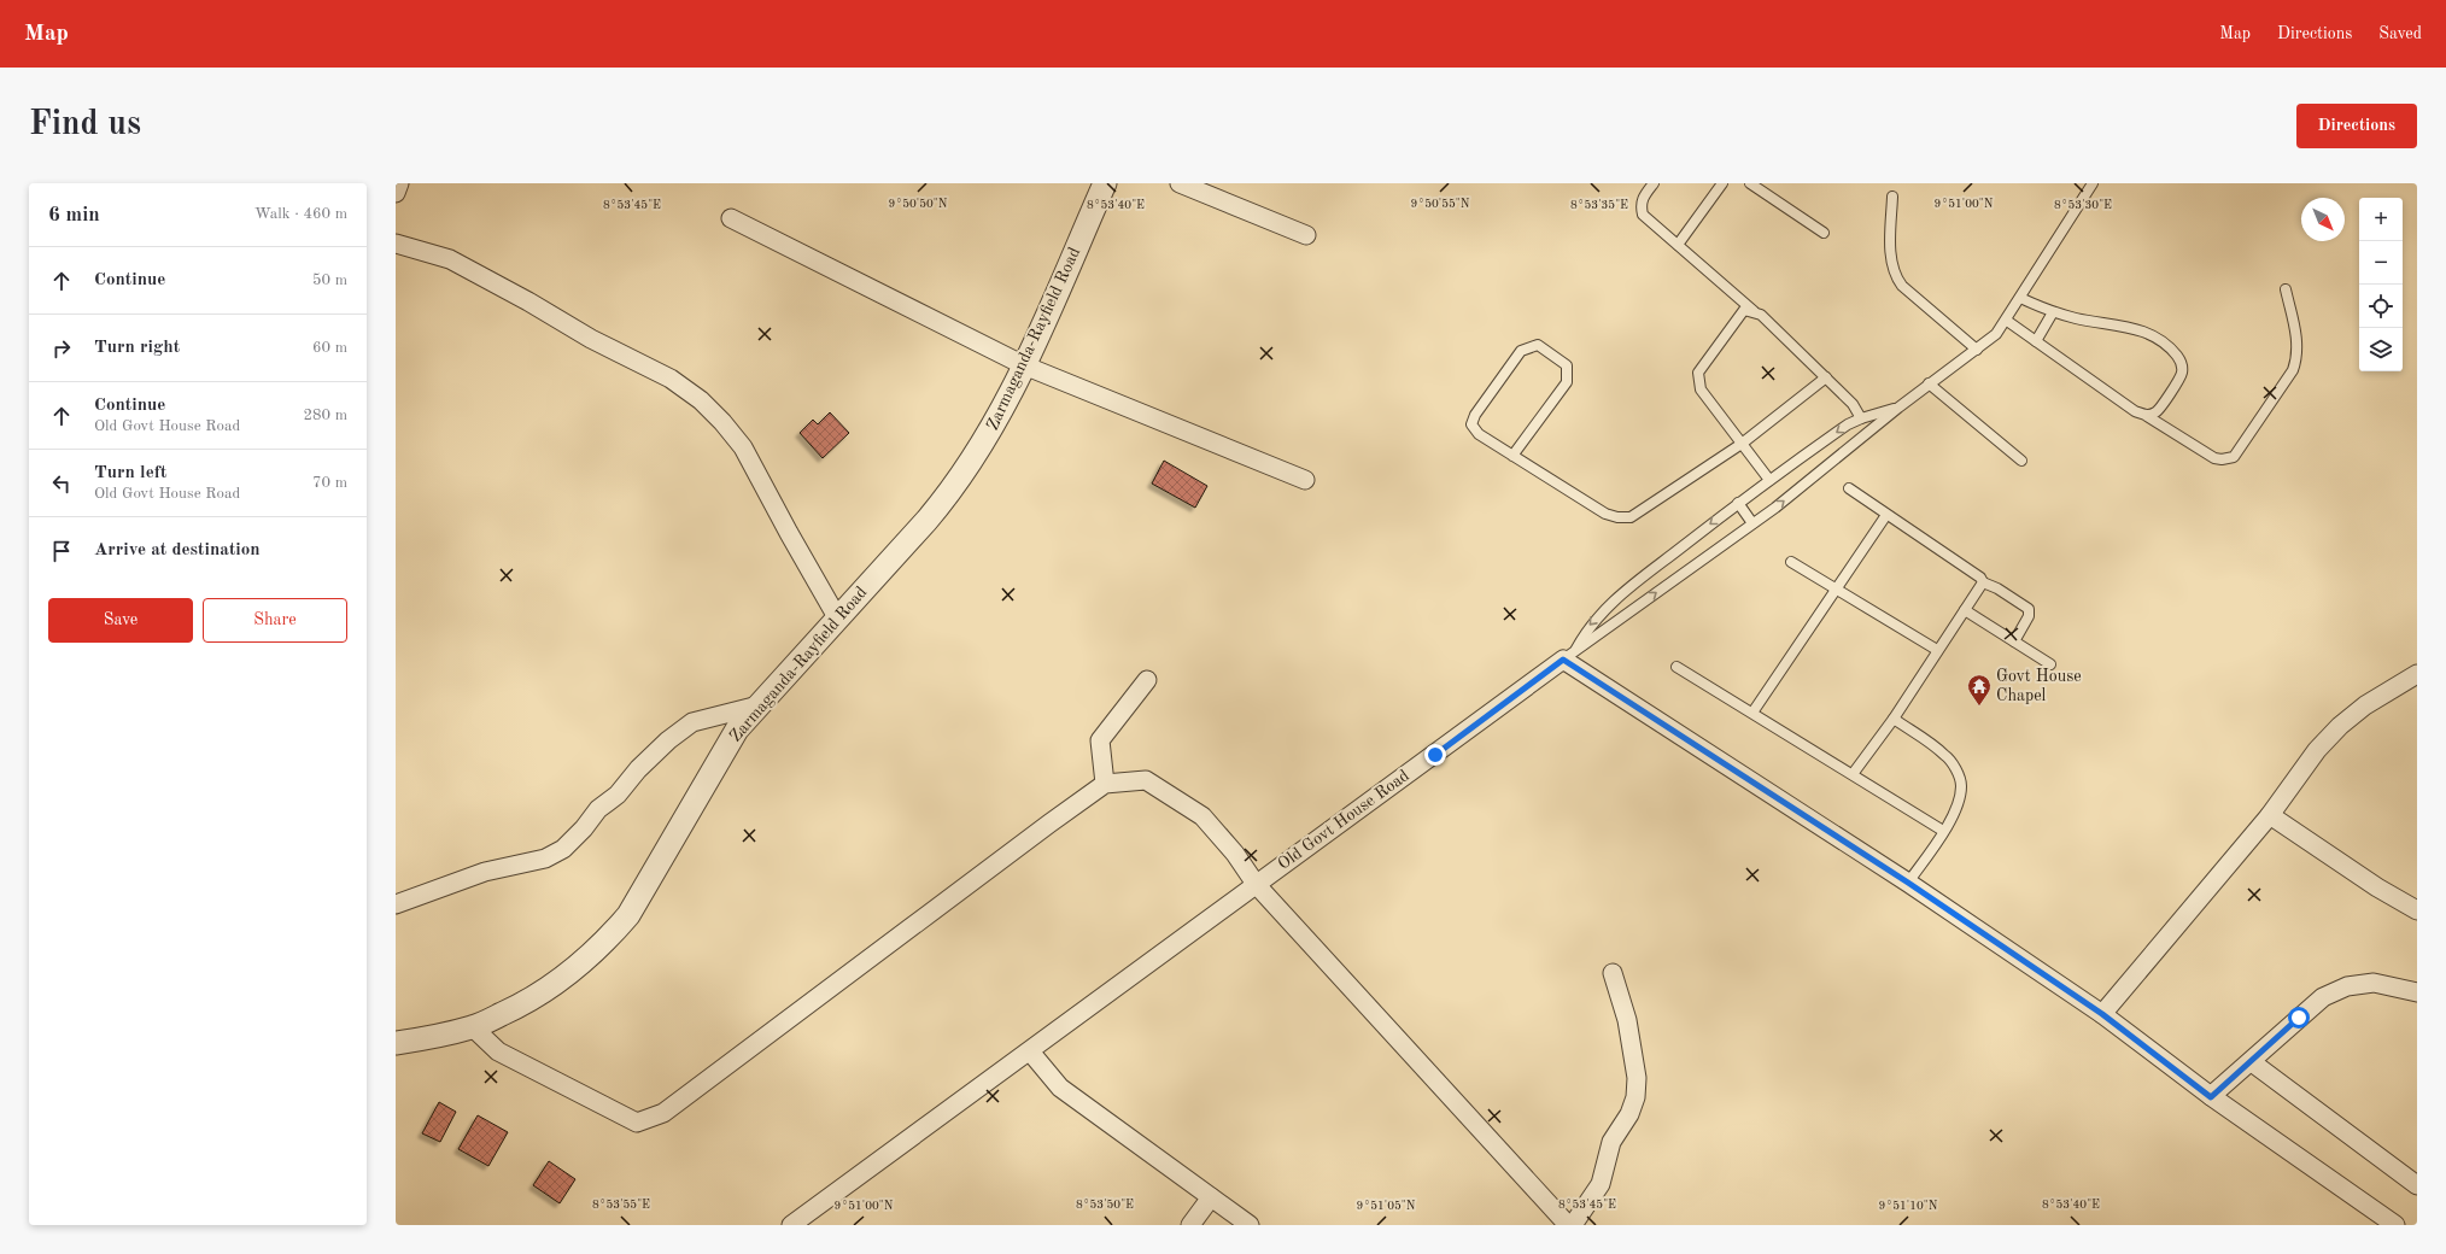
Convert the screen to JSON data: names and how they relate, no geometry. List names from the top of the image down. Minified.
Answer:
{"streets":{"street":["Zarmaganda-Rayfield Road","Old Govt House Road"]},"places":{"temple":["Govt House Chapel"]},"north":"bottom right","page":{"header":"Map","nav":["Map","Directions","Saved"],"buttons":["Directions",["Save","Share"]],"title":"Find us","heading":["6 min","Walk · 460 m"],"map_buttons":["+","−"],"list":[["Continue","50 m"],["Turn right","60 m"],["Continue","Old Govt House Road","280 m"],["Turn left","Old Govt House Road","70 m"],"Arrive at destination"]},"coordinates":["9°50'50\"N","9°50'55\"N","9°51'00\"N","8°53'45\"E","8°53'40\"E","8°53'35\"E","8°53'30\"E","8°53'55\"E","8°53'50\"E","9°51'05\"N","9°51'10\"N"]}
